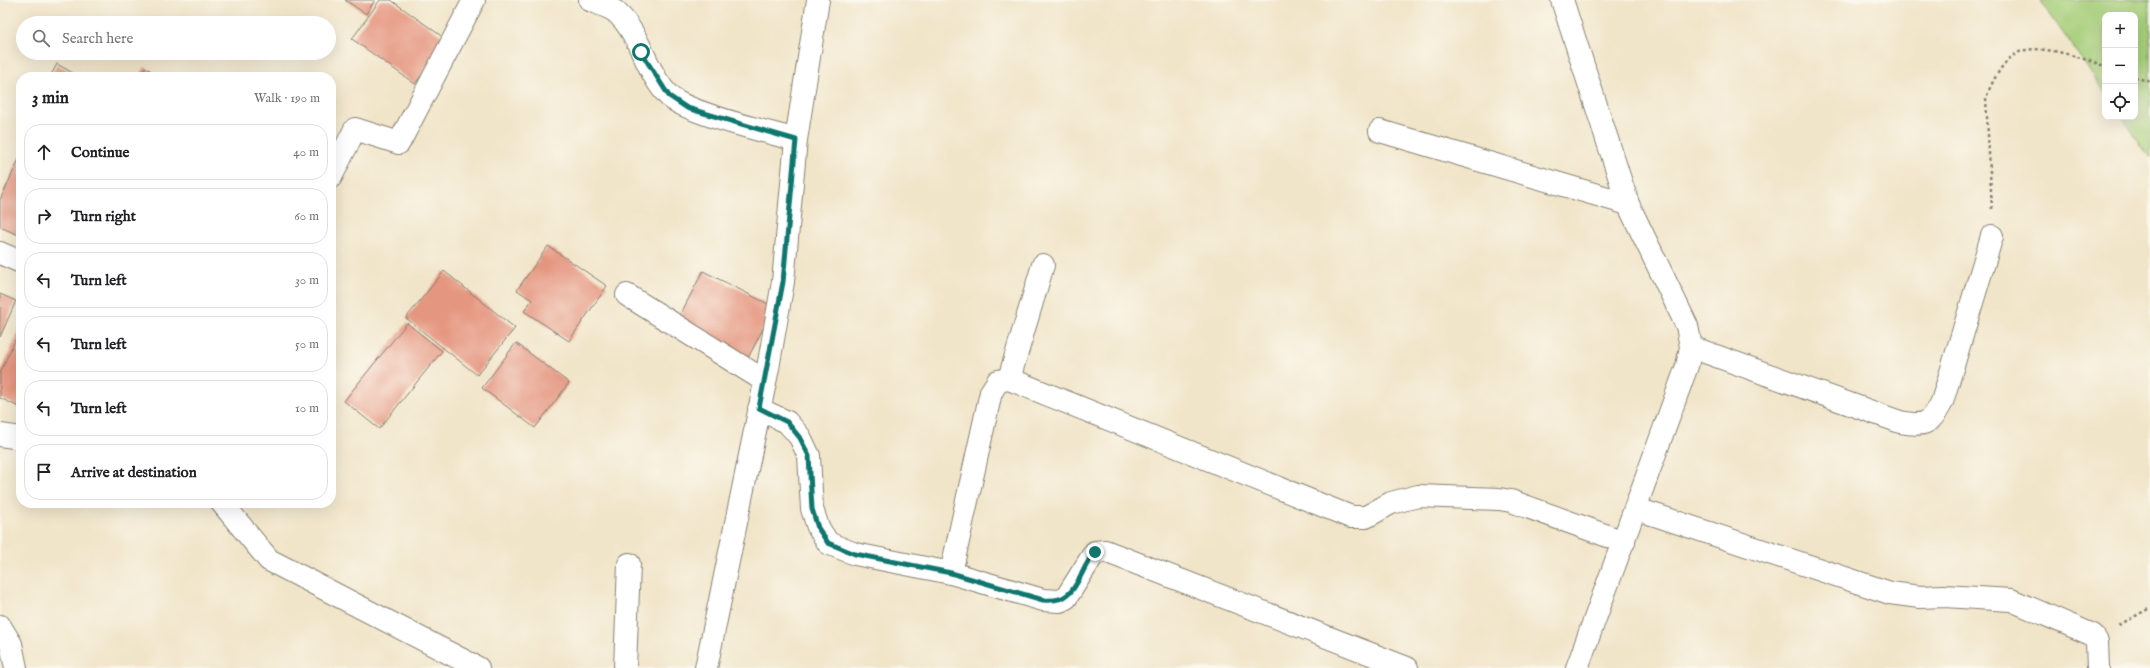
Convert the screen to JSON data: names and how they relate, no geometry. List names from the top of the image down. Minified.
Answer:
{"page":{"map_buttons":["+","−"],"search":"Search here","heading":["3 min","Walk · 190 m"],"list":[["Continue","40 m"],["Turn right","60 m"],["Turn left","30 m"],["Turn left","50 m"],["Turn left","10 m"],"Arrive at destination"]}}
